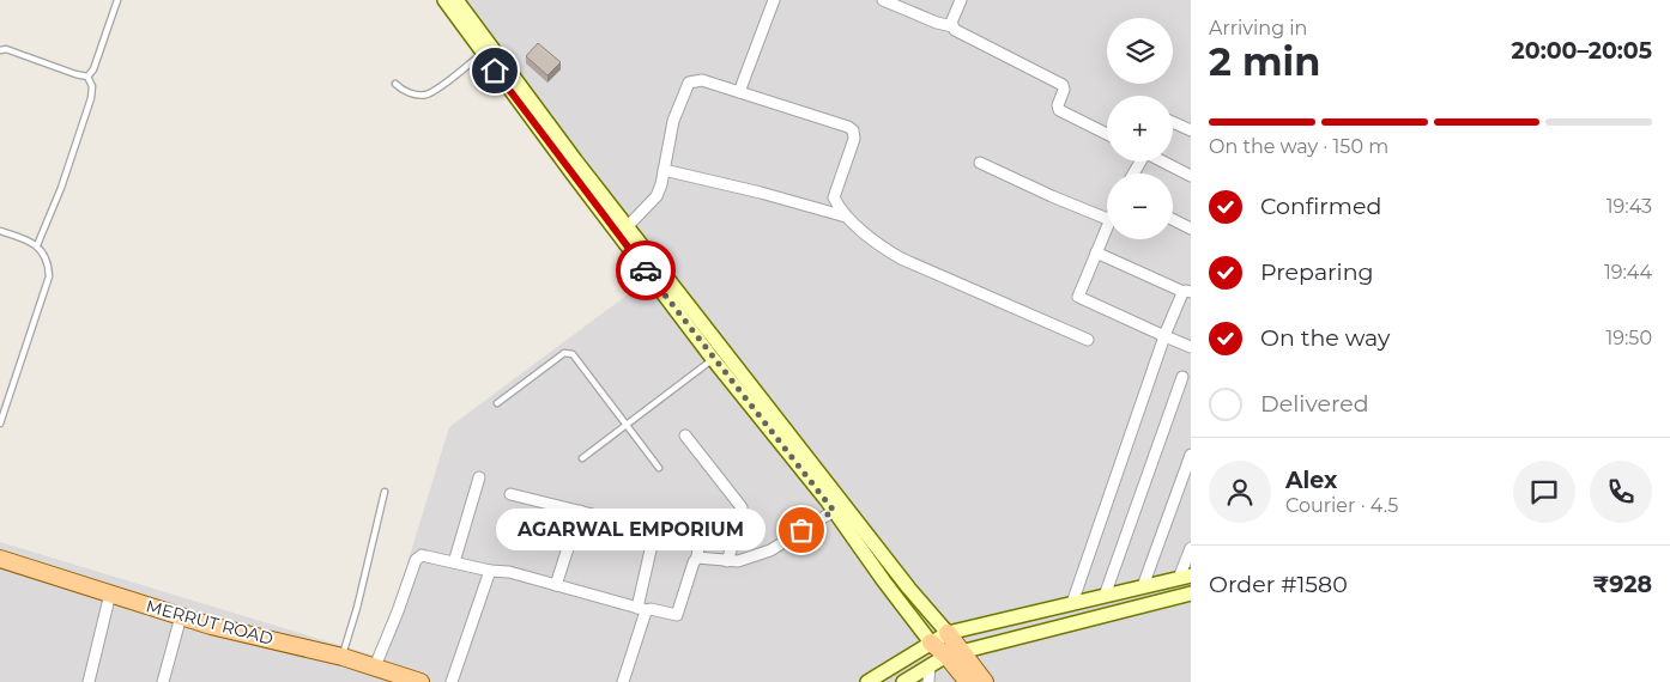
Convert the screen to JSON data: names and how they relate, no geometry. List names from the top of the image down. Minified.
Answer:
{"streets":{"main road":["MERRUT ROAD"]},"places":["AGARWAL EMPORIUM"],"page":{"heading":["2 min","Arriving in","20:00–20:05"],"panel":["Alex","Courier · 4.5","Order #1580","₹928"],"map_buttons":["+","−"],"bar":"On the way · 150 m","list":[["Confirmed","19:43"],["Preparing","19:44"],["On the way","19:50"],"Delivered"],"bubble":"AGARWAL EMPORIUM"}}
